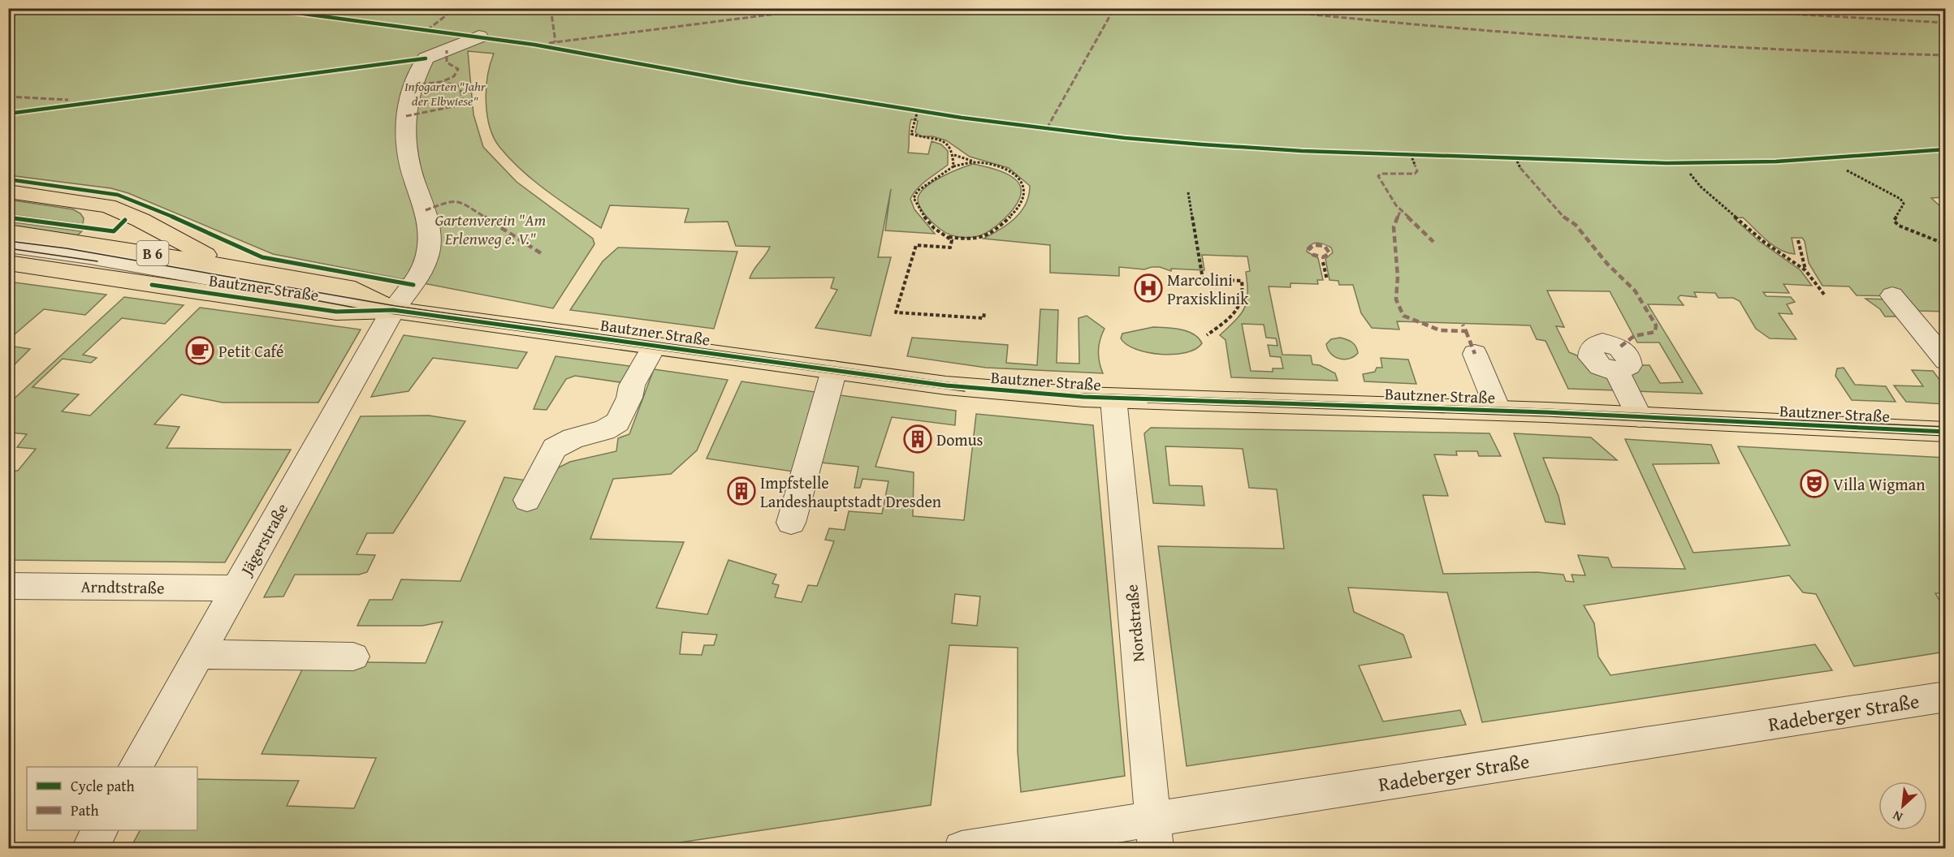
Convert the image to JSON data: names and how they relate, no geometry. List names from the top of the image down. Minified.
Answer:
{"streets":{"main road":["B 6","Bautzner Straße"],"street":["Jägerstraße","Arndtstraße","Nordstraße","Radeberger Straße"]},"crossings":[["Bautzner Straße","Jägerstraße"],["Bautzner Straße","Nordstraße"],["Jägerstraße","Arndtstraße"],["Nordstraße","Radeberger Straße"]],"parks":["Infogarten \"Jahr der Elbwiese\"","Gartenverein \"Am Erlenweg e. V.\""],"places":{"hospital":["Marcolini Praxisklinik"],"cafe":["Petit Café"],"building":["Domus","Impfstelle Landeshauptstadt Dresden"],"theatre":["Villa Wigman"]},"legend":["Cycle path","Path"],"north":"bottom left"}
